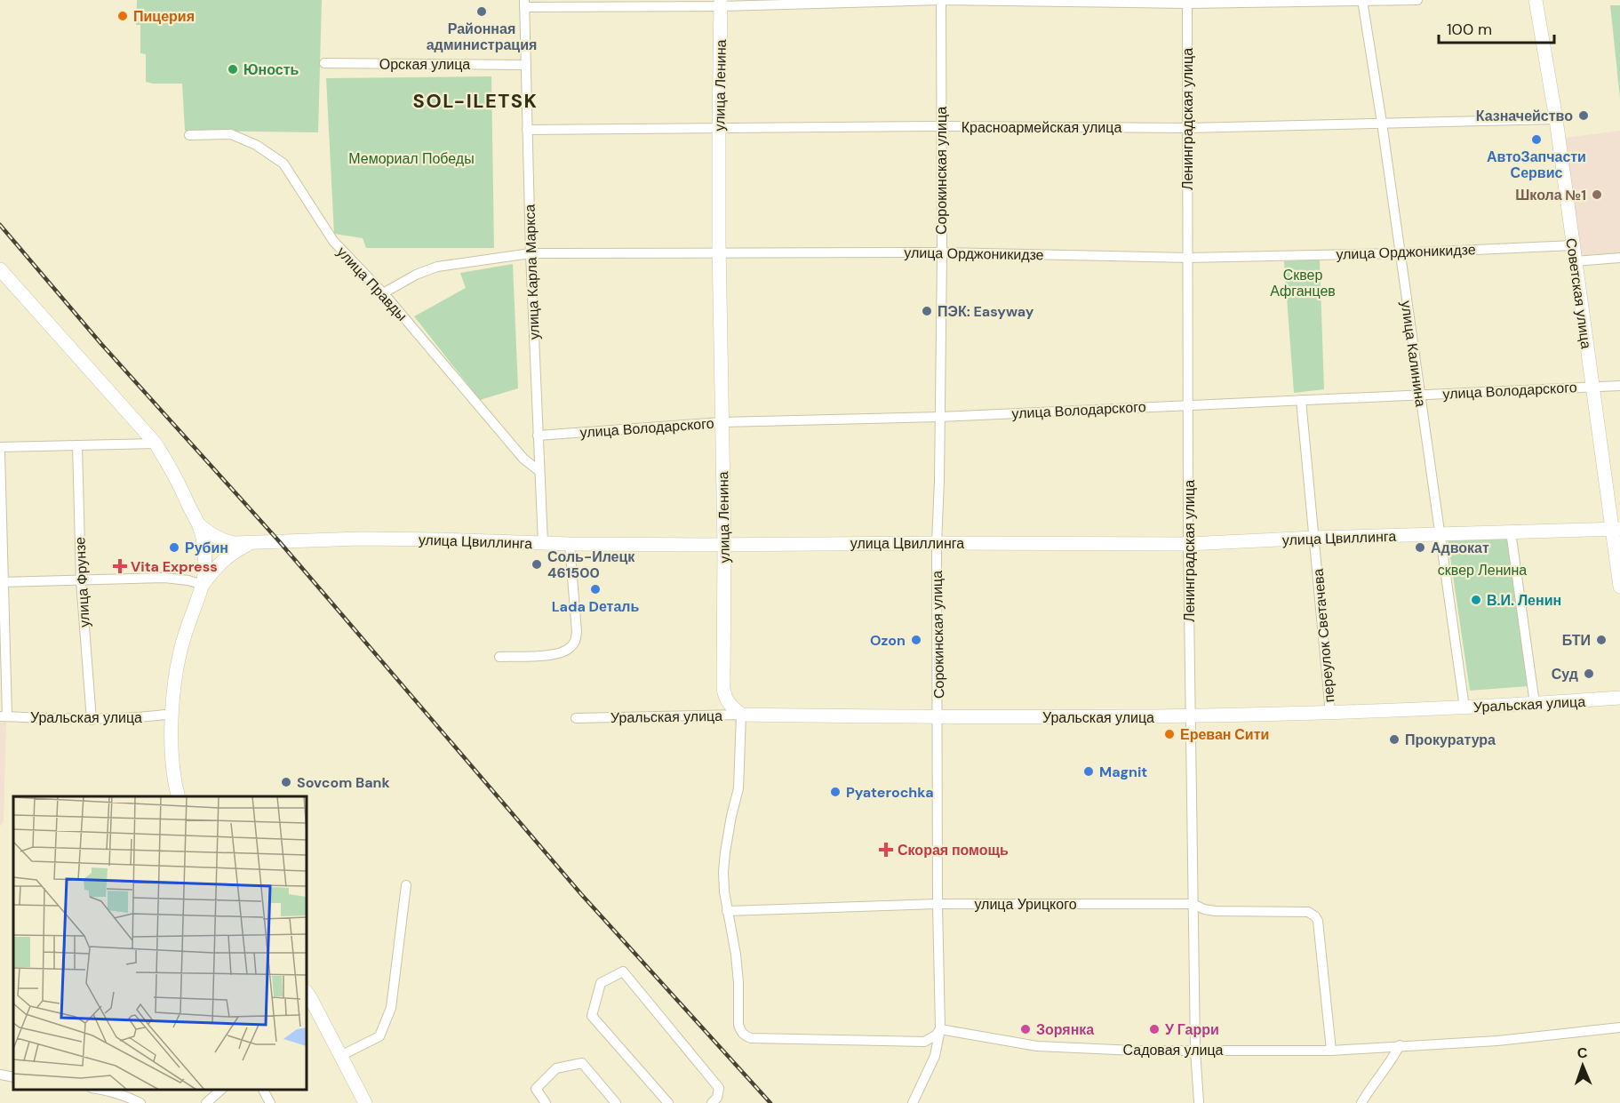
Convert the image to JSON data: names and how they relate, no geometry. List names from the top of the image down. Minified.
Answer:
{"streets":{"street":["Орская улица","улица Ленина","Ленинградская улица","Красноармейская улица","Сорокинская улица","улица Орджоникидзе","улица Карла Маркса","улица Правды","Советская улица","улица Калинина","улица Володарского","улица Цвиллинга","улица Фрунзе","переулок Светачева","Уральская улица","улица Урицкого","Садовая улица"]},"crossings":[["Орская улица","улица Карла Маркса"],["улица Ленина","Красноармейская улица"],["улица Ленина","улица Орджоникидзе"],["улица Ленина","улица Володарского"],["улица Ленина","улица Цвиллинга"],["улица Ленина","Уральская улица"],["Ленинградская улица","Красноармейская улица"],["Ленинградская улица","улица Орджоникидзе"],["Ленинградская улица","улица Володарского"],["Ленинградская улица","улица Цвиллинга"],["Ленинградская улица","Уральская улица"],["Ленинградская улица","улица Урицкого"],["Ленинградская улица","Садовая улица"],["Красноармейская улица","Сорокинская улица"],["Красноармейская улица","улица Карла Маркса"],["Красноармейская улица","Советская улица"],["Красноармейская улица","улица Калинина"],["Сорокинская улица","улица Орджоникидзе"],["Сорокинская улица","улица Володарского"],["Сорокинская улица","улица Цвиллинга"],["Сорокинская улица","Уральская улица"],["Сорокинская улица","улица Урицкого"],["Сорокинская улица","Садовая улица"],["улица Орджоникидзе","улица Карла Маркса"],["улица Орджоникидзе","улица Правды"],["улица Орджоникидзе","Советская улица"],["улица Орджоникидзе","улица Калинина"],["улица Карла Маркса","улица Правды"],["улица Карла Маркса","улица Володарского"],["улица Карла Маркса","улица Цвиллинга"],["Советская улица","улица Володарского"],["Советская улица","улица Цвиллинга"],["улица Калинина","улица Володарского"],["улица Калинина","улица Цвиллинга"],["улица Калинина","Уральская улица"],["улица Володарского","переулок Светачева"],["улица Цвиллинга","переулок Светачева"],["улица Фрунзе","Уральская улица"],["переулок Светачева","Уральская улица"],["улица Урицкого","Садовая улица"]],"districts":["SOL-ILETSK"],"parks":["Мемориал Победы","Сквер Афганцев","сквер Ленина"],"places":{"other":["Районная администрация","Пицерия","Юность","Казначейство","АвтоЗапчасти Сервис","Школа №1","ПЭК: Easyway","Рубин","Адвокат","Соль-Илецк 461500","Lada Dеталь","В.И. Ленин","Ozon","БТИ","Суд","Ереван Сити","Прокуратура","Magnit","Sovcom Bank","Pyaterochka","Зорянка","У Гарри"],"health":["Vita Express","Скорая помощь"]},"scale_bar":"100 m","north":"top"}
